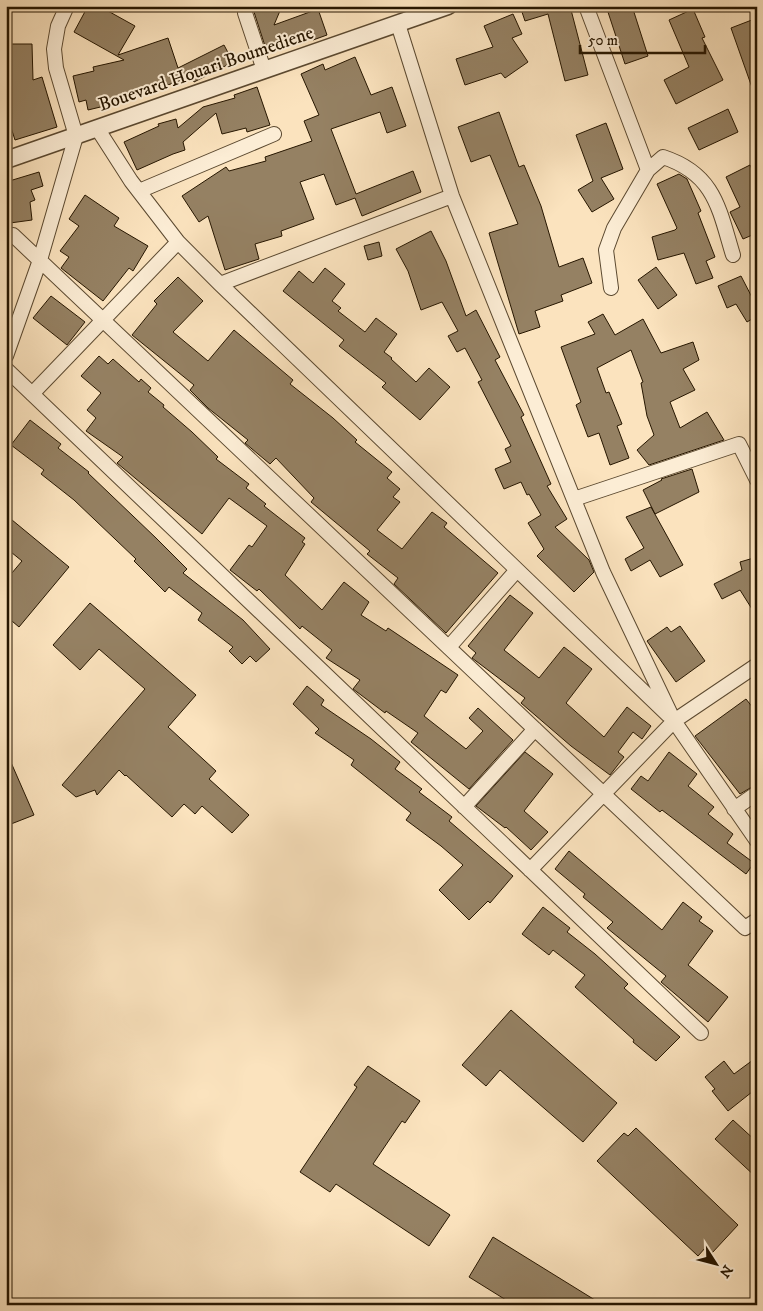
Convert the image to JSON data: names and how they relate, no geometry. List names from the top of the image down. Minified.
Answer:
{"streets":{"street":["Bouevard Houari Boumediene"]},"scale_bar":"50 m","north":"bottom right"}
